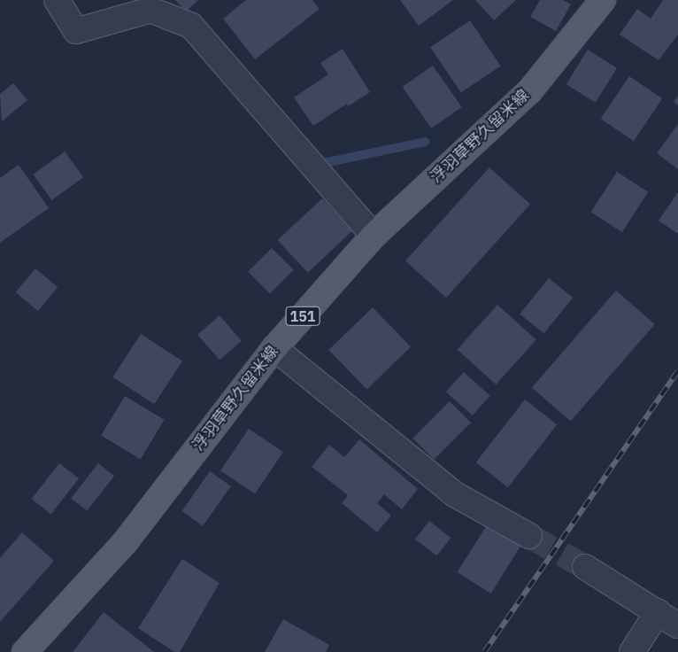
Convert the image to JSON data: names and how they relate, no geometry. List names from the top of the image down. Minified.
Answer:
{"streets":{"main road":["浮羽草野久留米線","151"]}}
